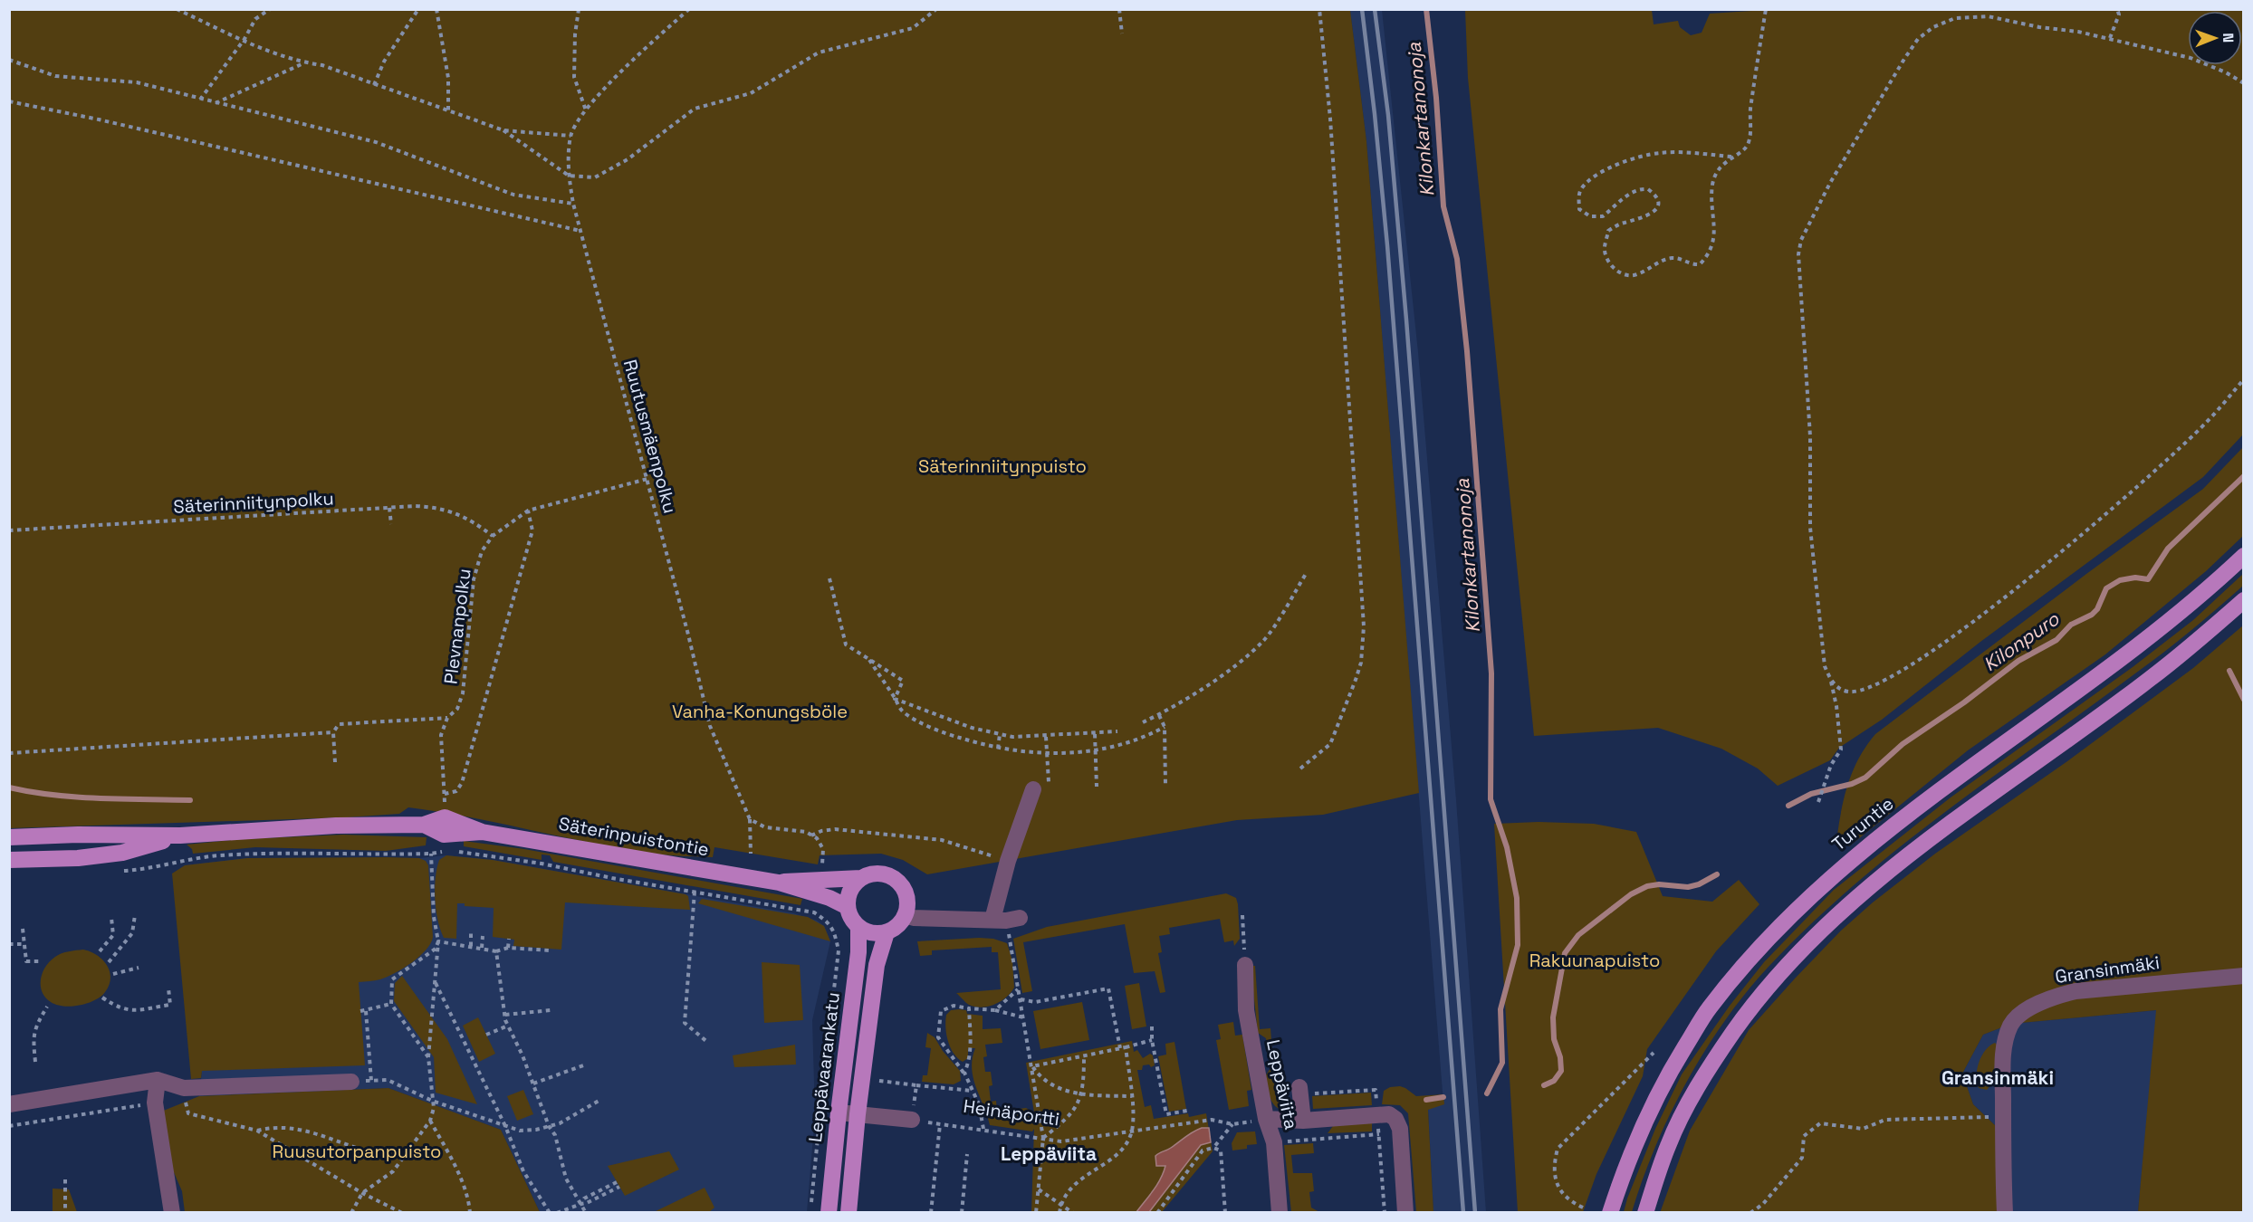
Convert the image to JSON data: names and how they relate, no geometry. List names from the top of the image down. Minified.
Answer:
{"streets":{"main road":["Turuntie","Säterinpuistontie","Leppävaarankatu"],"street":["Gransinmäki","Leppäviita"],"path":["Ruutusmäenpolku","Säterinniitynpolku","Plevnanpolku","Heinäportti"]},"crossings":[["Ruutusmäenpolku","Plevnanpolku"],["Säterinniitynpolku","Plevnanpolku"],["Plevnanpolku","Säterinpuistontie"],["Säterinpuistontie","Leppävaarankatu"]],"districts":["Gransinmäki","Leppäviita"],"water":["Kilonkartanonoja","Kilonpuro"],"parks":["Säterinniitynpuisto","Vanha-Konungsböle","Rakuunapuisto","Ruusutorpanpuisto"],"north":"right"}
